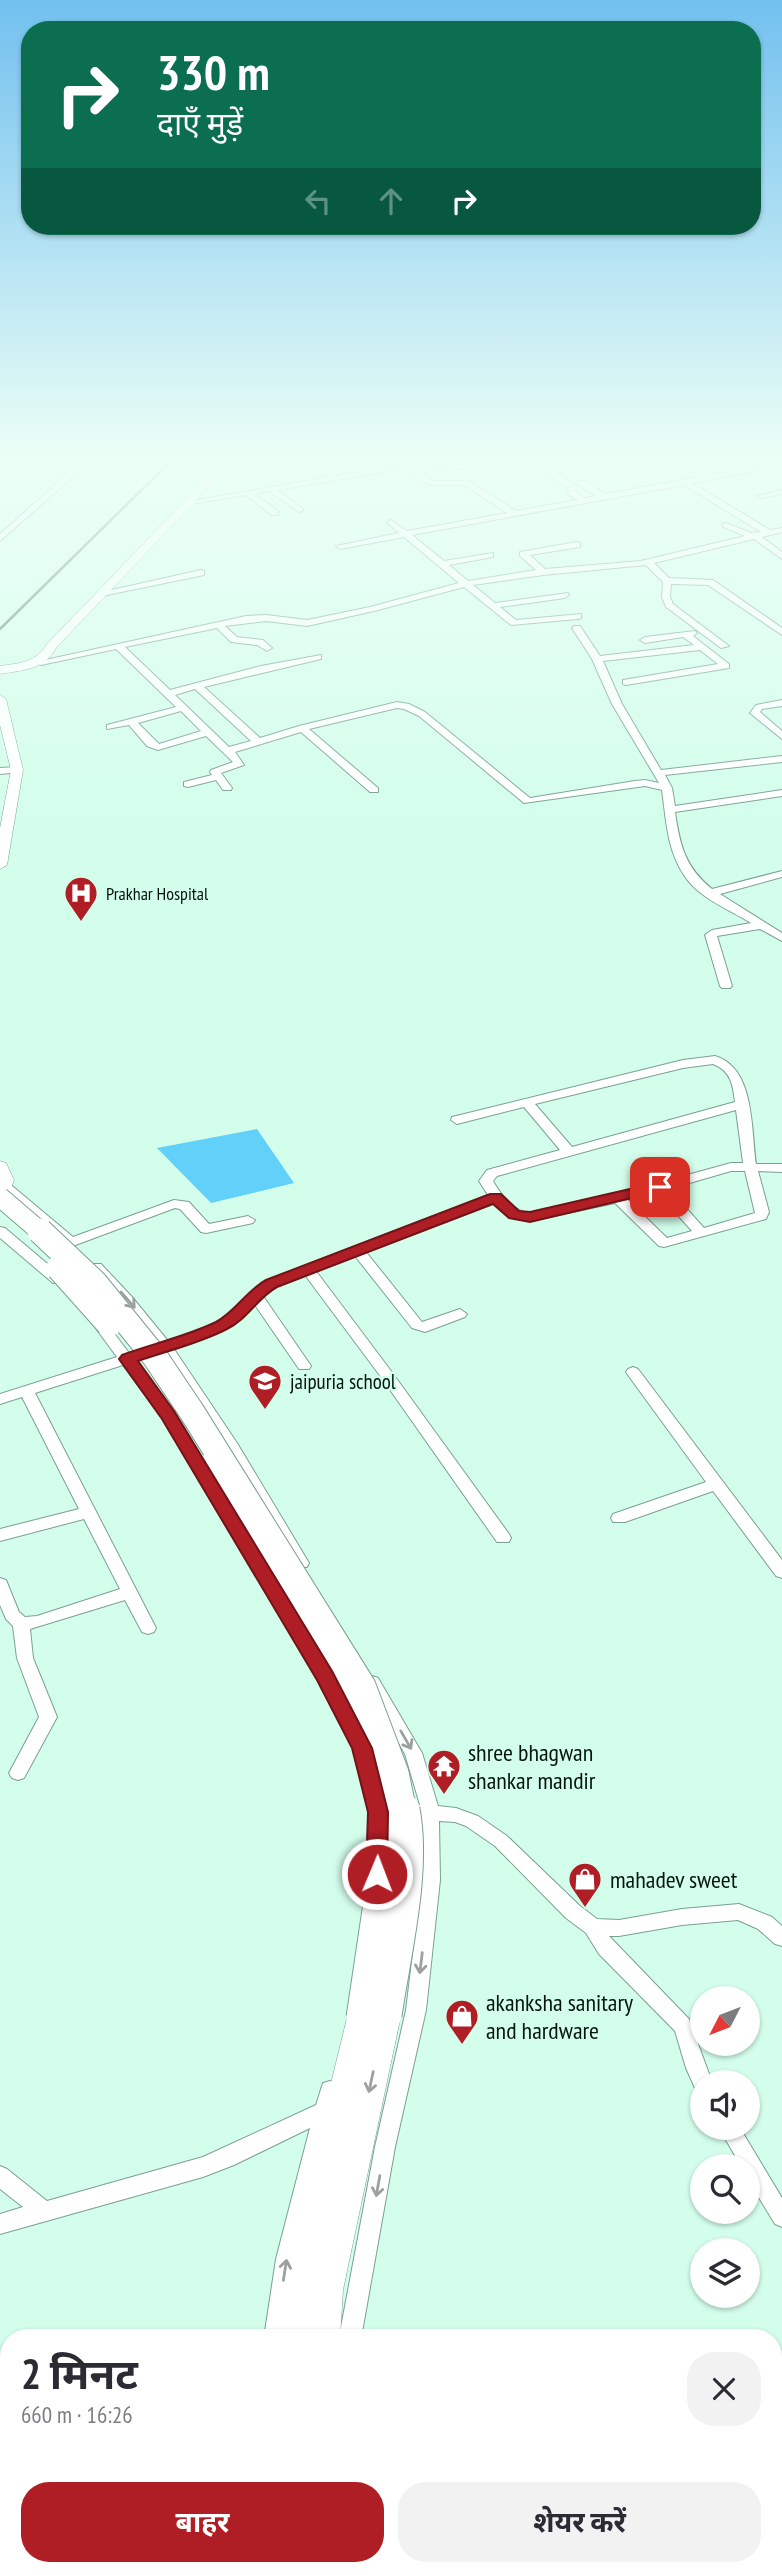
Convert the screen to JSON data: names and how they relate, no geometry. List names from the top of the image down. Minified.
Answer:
{"places":{"hospital":["Prakhar Hospital"],"school or university":["jaipuria school"],"temple":["shree bhagwan shankar mandir"],"shop":["mahadev sweet","akanksha sanitary and hardware"]},"north":"bottom left","page":{"turn":["330 m","दाएँ मुड़ें"],"heading":["2 मिनट","660 m · 16:26"],"buttons":["बाहर","शेयर करें"]}}
